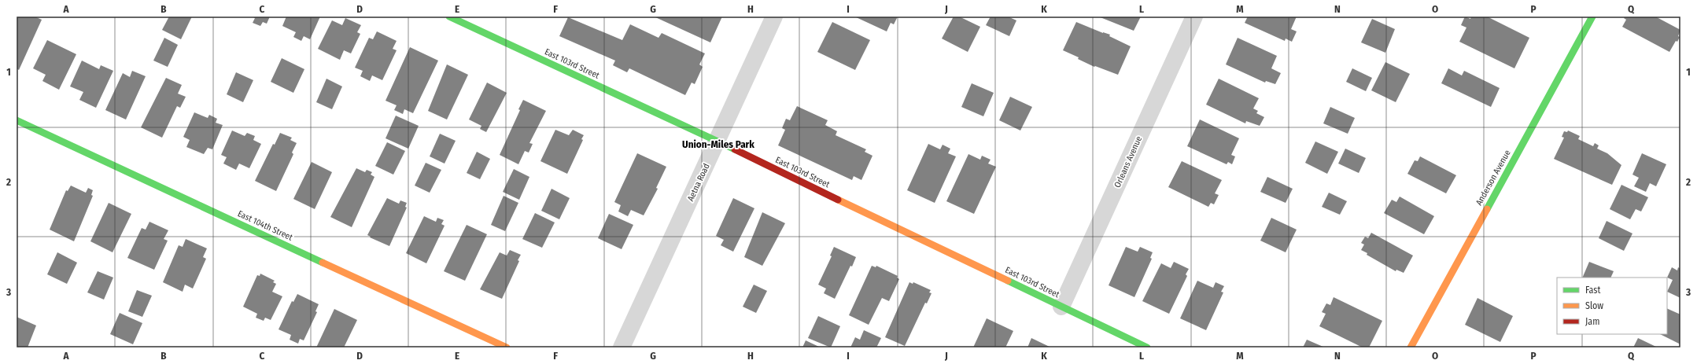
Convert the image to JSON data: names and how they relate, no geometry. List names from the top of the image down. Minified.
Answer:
{"streets":{"street":["East 103rd Street","Orleans Avenue","Anderson Avenue","Aetna Road","East 104th Street"]},"crossings":[["East 103rd Street","Orleans Avenue"],["East 103rd Street","Aetna Road"]],"districts":["Union-Miles Park"],"legend":["Fast","Slow","Jam"],"grid":{"columns":["A","B","C","D","E","F","G","H","I","J","K","L","M","N","O","P","Q"],"rows":["1","2","3"]}}
